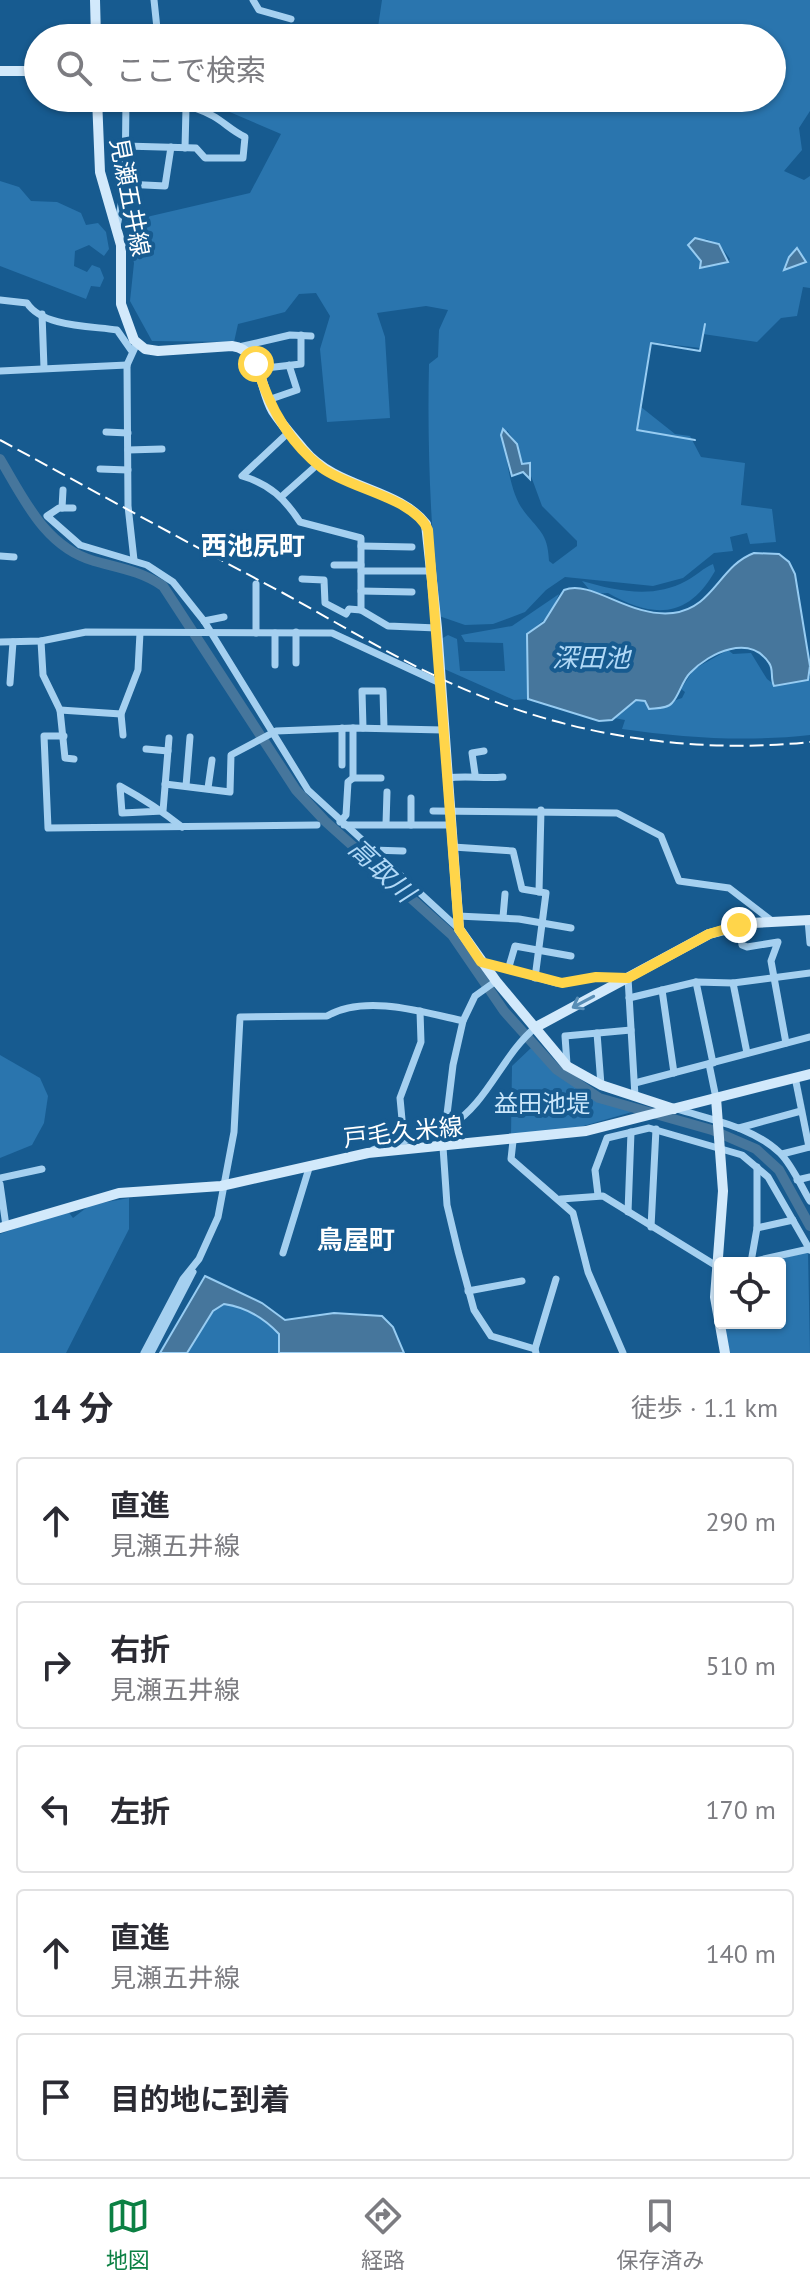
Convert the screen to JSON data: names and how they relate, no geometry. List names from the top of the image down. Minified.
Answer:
{"streets":{"main road":["見瀬五井線","戸毛久米線"]},"districts":["西池尻町","鳥屋町"],"water":["深田池","高取川"],"parks":["益田池堤"],"page":{"search":"ここで検索","heading":["14 分","徒歩 · 1.1 km"],"list":[["直進","見瀬五井線","290 m"],["右折","見瀬五井線","510 m"],["左折","170 m"],["直進","見瀬五井線","140 m"],"目的地に到着"],"nav":["地図","経路","保存済み"]}}
